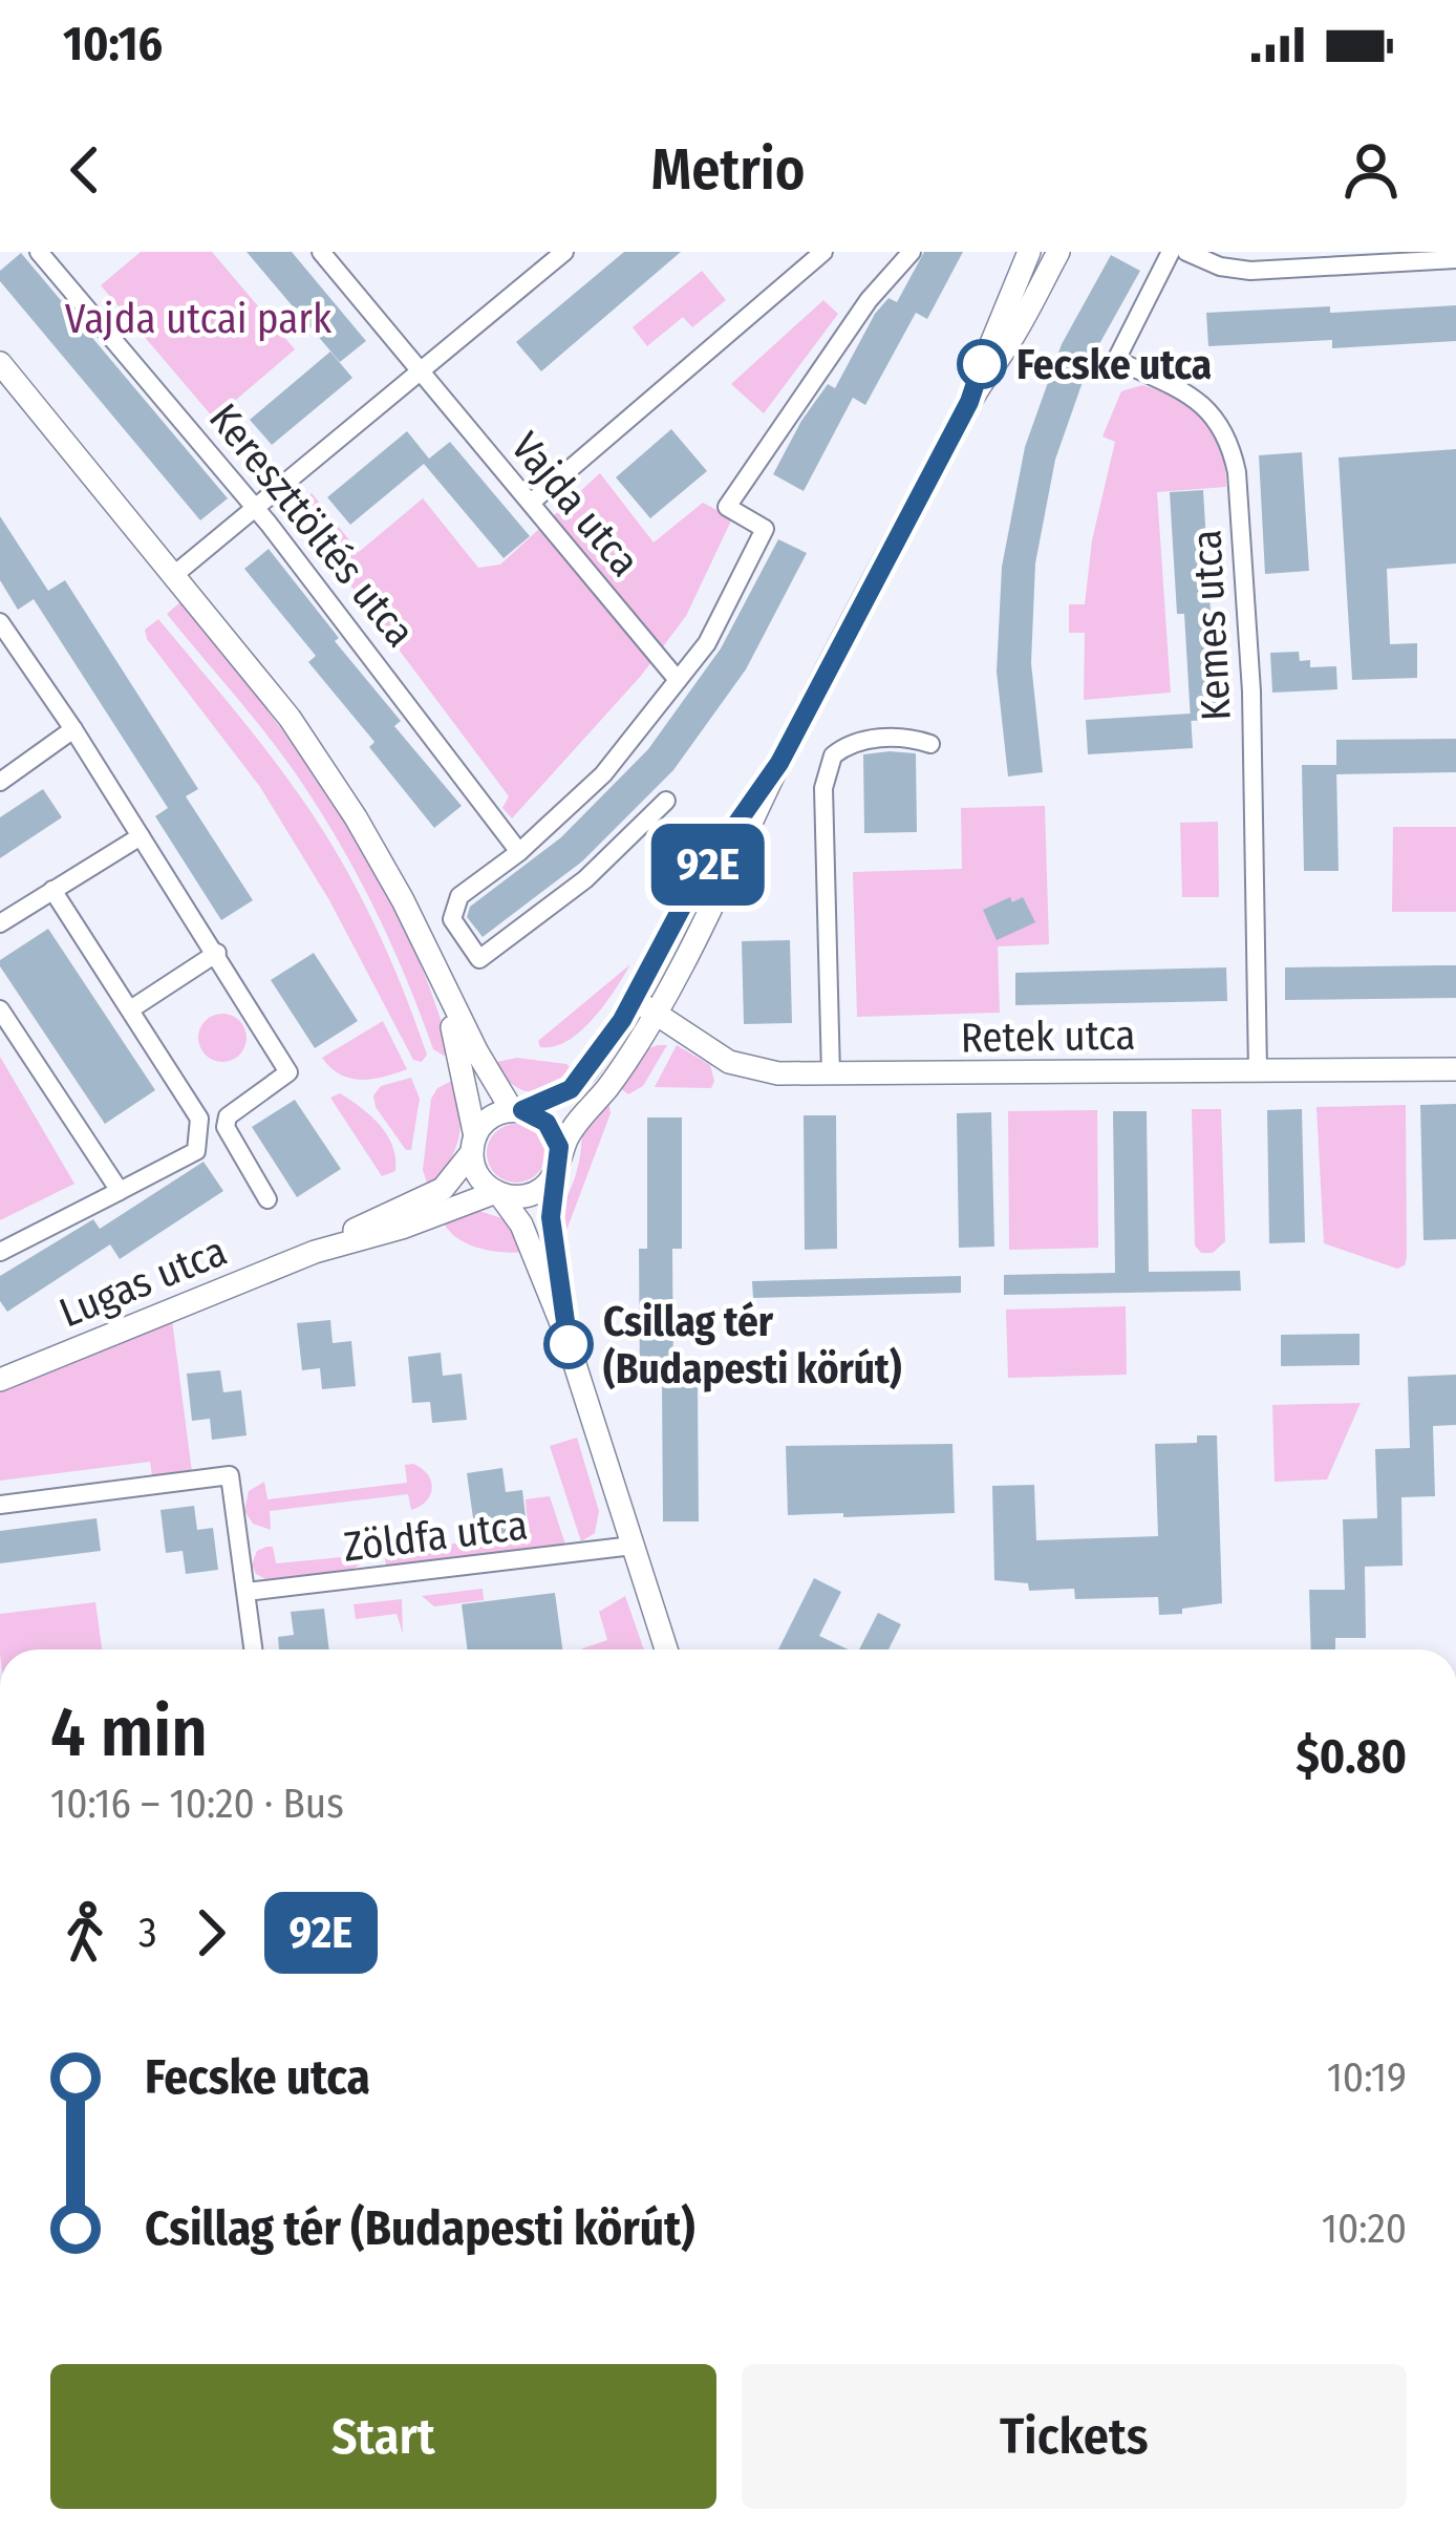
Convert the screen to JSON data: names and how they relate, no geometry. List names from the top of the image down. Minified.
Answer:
{"streets":{"street":["Vajda utca","Kereszttöltés utca","Kemes utca","Retek utca","Lugas utca","Zöldfa utca"]},"crossings":[["Kemes utca","Retek utca"]],"parks":["Vajda utcai park"],"places":["Fecske utca","Csillag tér (Budapesti körút)"],"lines":["bus line 92E"],"page":{"status":"10:16","header":"Metrio","on_map":"92E","heading":["4 min","10:16 – 10:20 · Bus","$0.80"],"legs":["3","92E"],"list":[{"name":"Fecske utca","value":"10:19"},{"name":"Csillag tér (Budapesti körút)","value":"10:20"}],"buttons":["Start","Tickets"]}}
